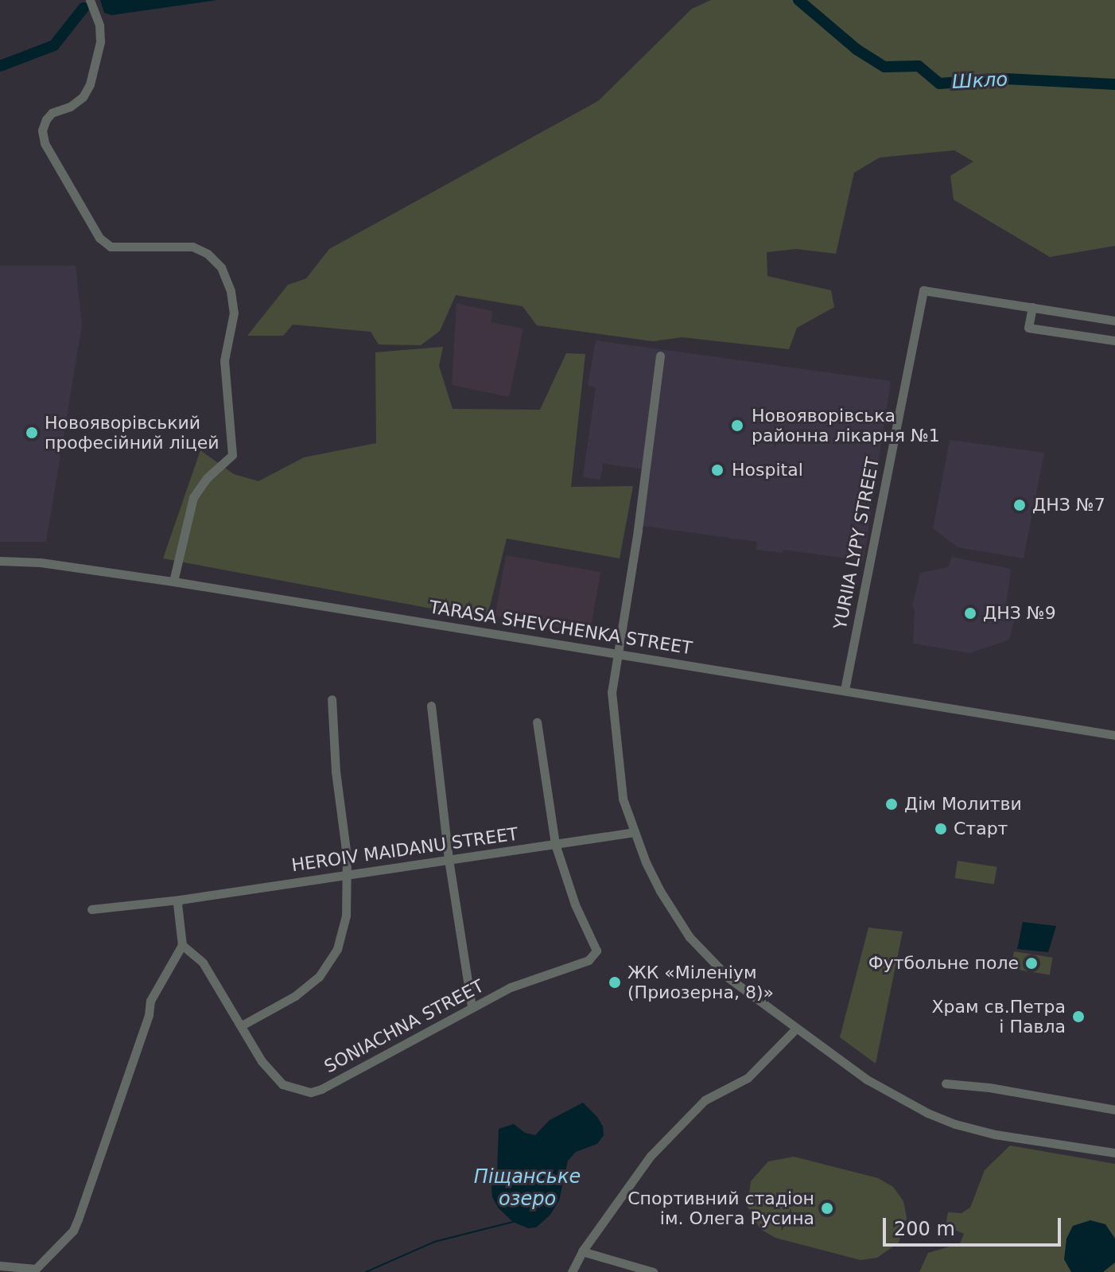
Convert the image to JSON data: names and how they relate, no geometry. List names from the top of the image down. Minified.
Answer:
{"streets":{"street":["YURIIA LYPY STREET","TARASA SHEVCHENKA STREET","HEROIV MAIDANU STREET","SONIACHNA STREET"]},"crossings":[["YURIIA LYPY STREET","TARASA SHEVCHENKA STREET"],["HEROIV MAIDANU STREET","SONIACHNA STREET"]],"water":["Шкло","Піщанське озеро"],"places":["Новояворівська районна лікарня №1","Новояворівський професійний ліцей","Hospital","ДНЗ №7","ДНЗ №9","Дім Молитви","Старт","Футбольне поле","ЖК «Міленіум (Приозерна, 8)»","Храм св.Петра і Павла","Спортивний стадіон ім. Олега Русина"],"scale_bar":"200 m"}
